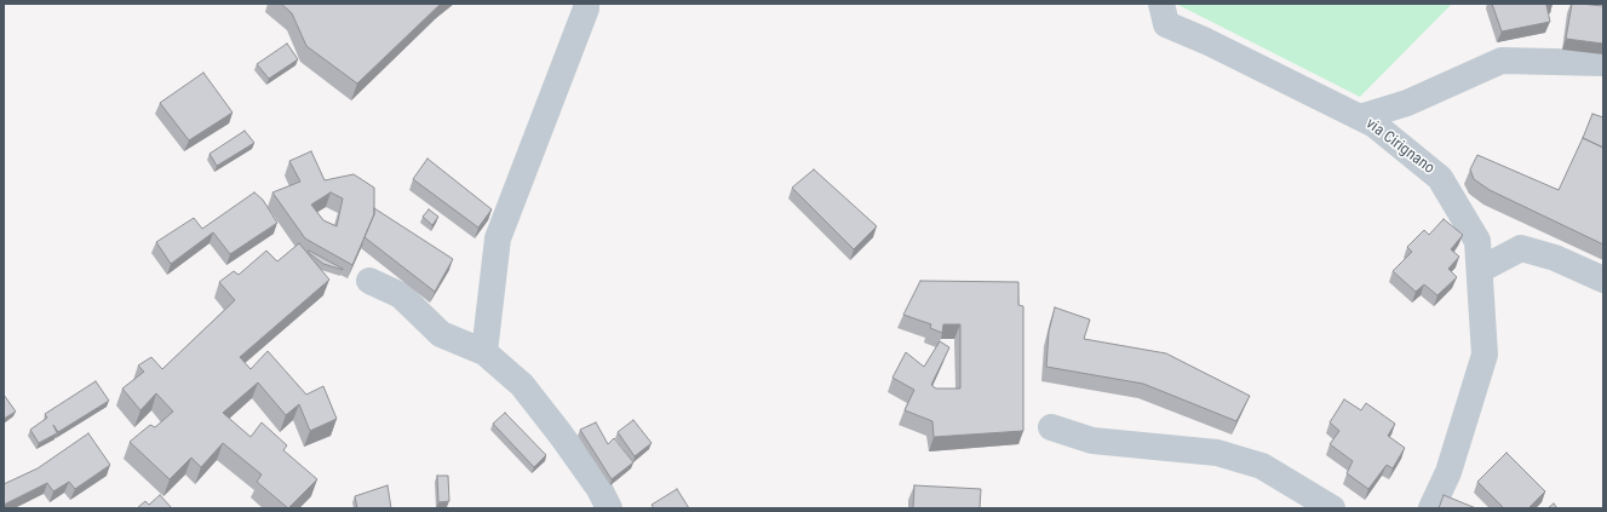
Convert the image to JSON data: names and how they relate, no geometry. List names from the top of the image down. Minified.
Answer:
{"streets":{"street":["via Cirignano"]}}
